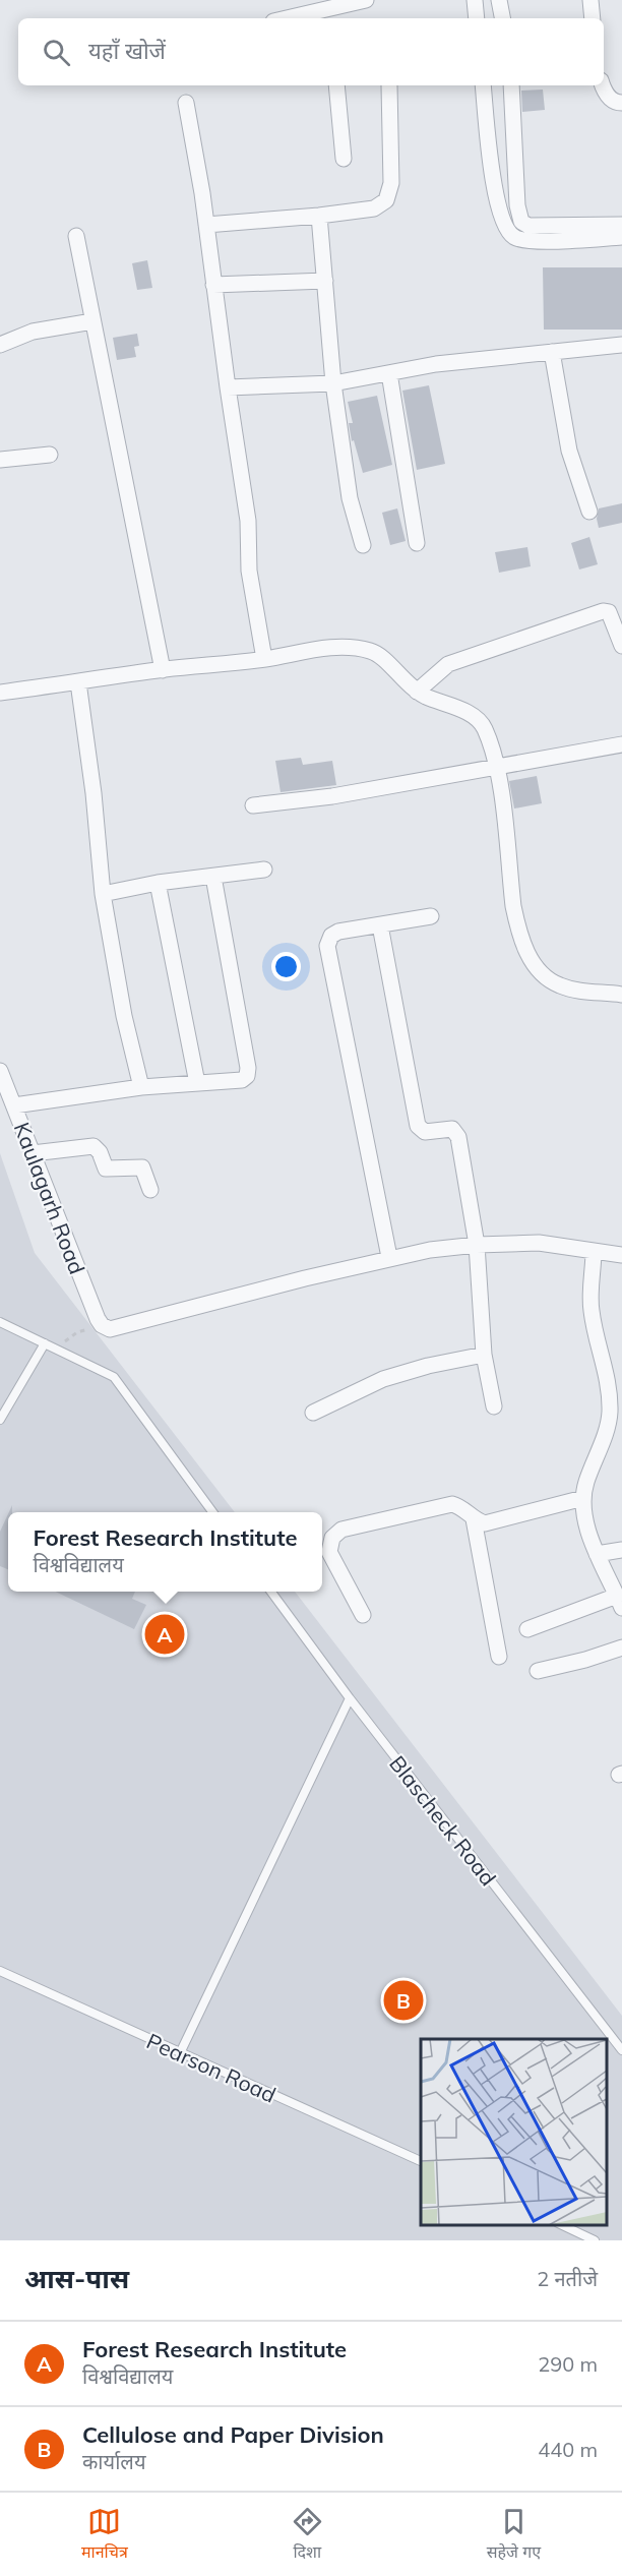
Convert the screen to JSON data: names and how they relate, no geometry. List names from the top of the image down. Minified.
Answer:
{"streets":{"street":["Kaulagarh Road"],"lane":["Blascheck Road","Pearson Road"]},"page":{"search":"यहाँ खोजें","popup":["Forest Research Institute","विश्वविद्यालय"],"pins":["A","B"],"heading":["आस-पास","2 नतीजे"],"list":[{"mark":"A","name":"Forest Research Institute","note":"विश्वविद्यालय","value":"290 m"},{"mark":"B","name":"Cellulose and Paper Division","note":"कार्यालय","value":"440 m"}],"nav":["मानचित्र","दिशा","सहेजे गए"]}}
